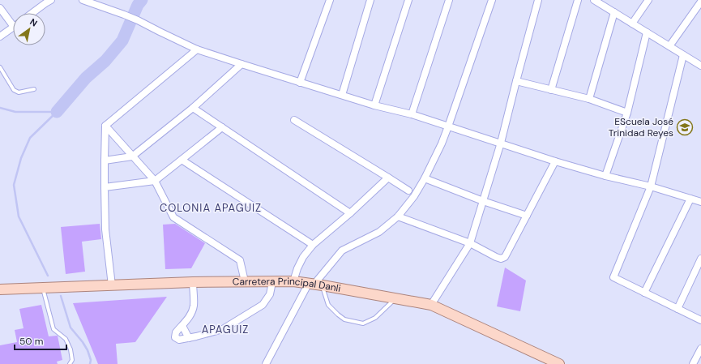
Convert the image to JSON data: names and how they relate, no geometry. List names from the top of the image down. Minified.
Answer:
{"streets":{"main road":["Carretera Principal Danli"]},"districts":["COLONIA APAGUIZ","APAGUIZ"],"places":{"school or university":["EScuela José Trinidad Reyes"]},"scale_bar":"50 m","north":"top right"}
